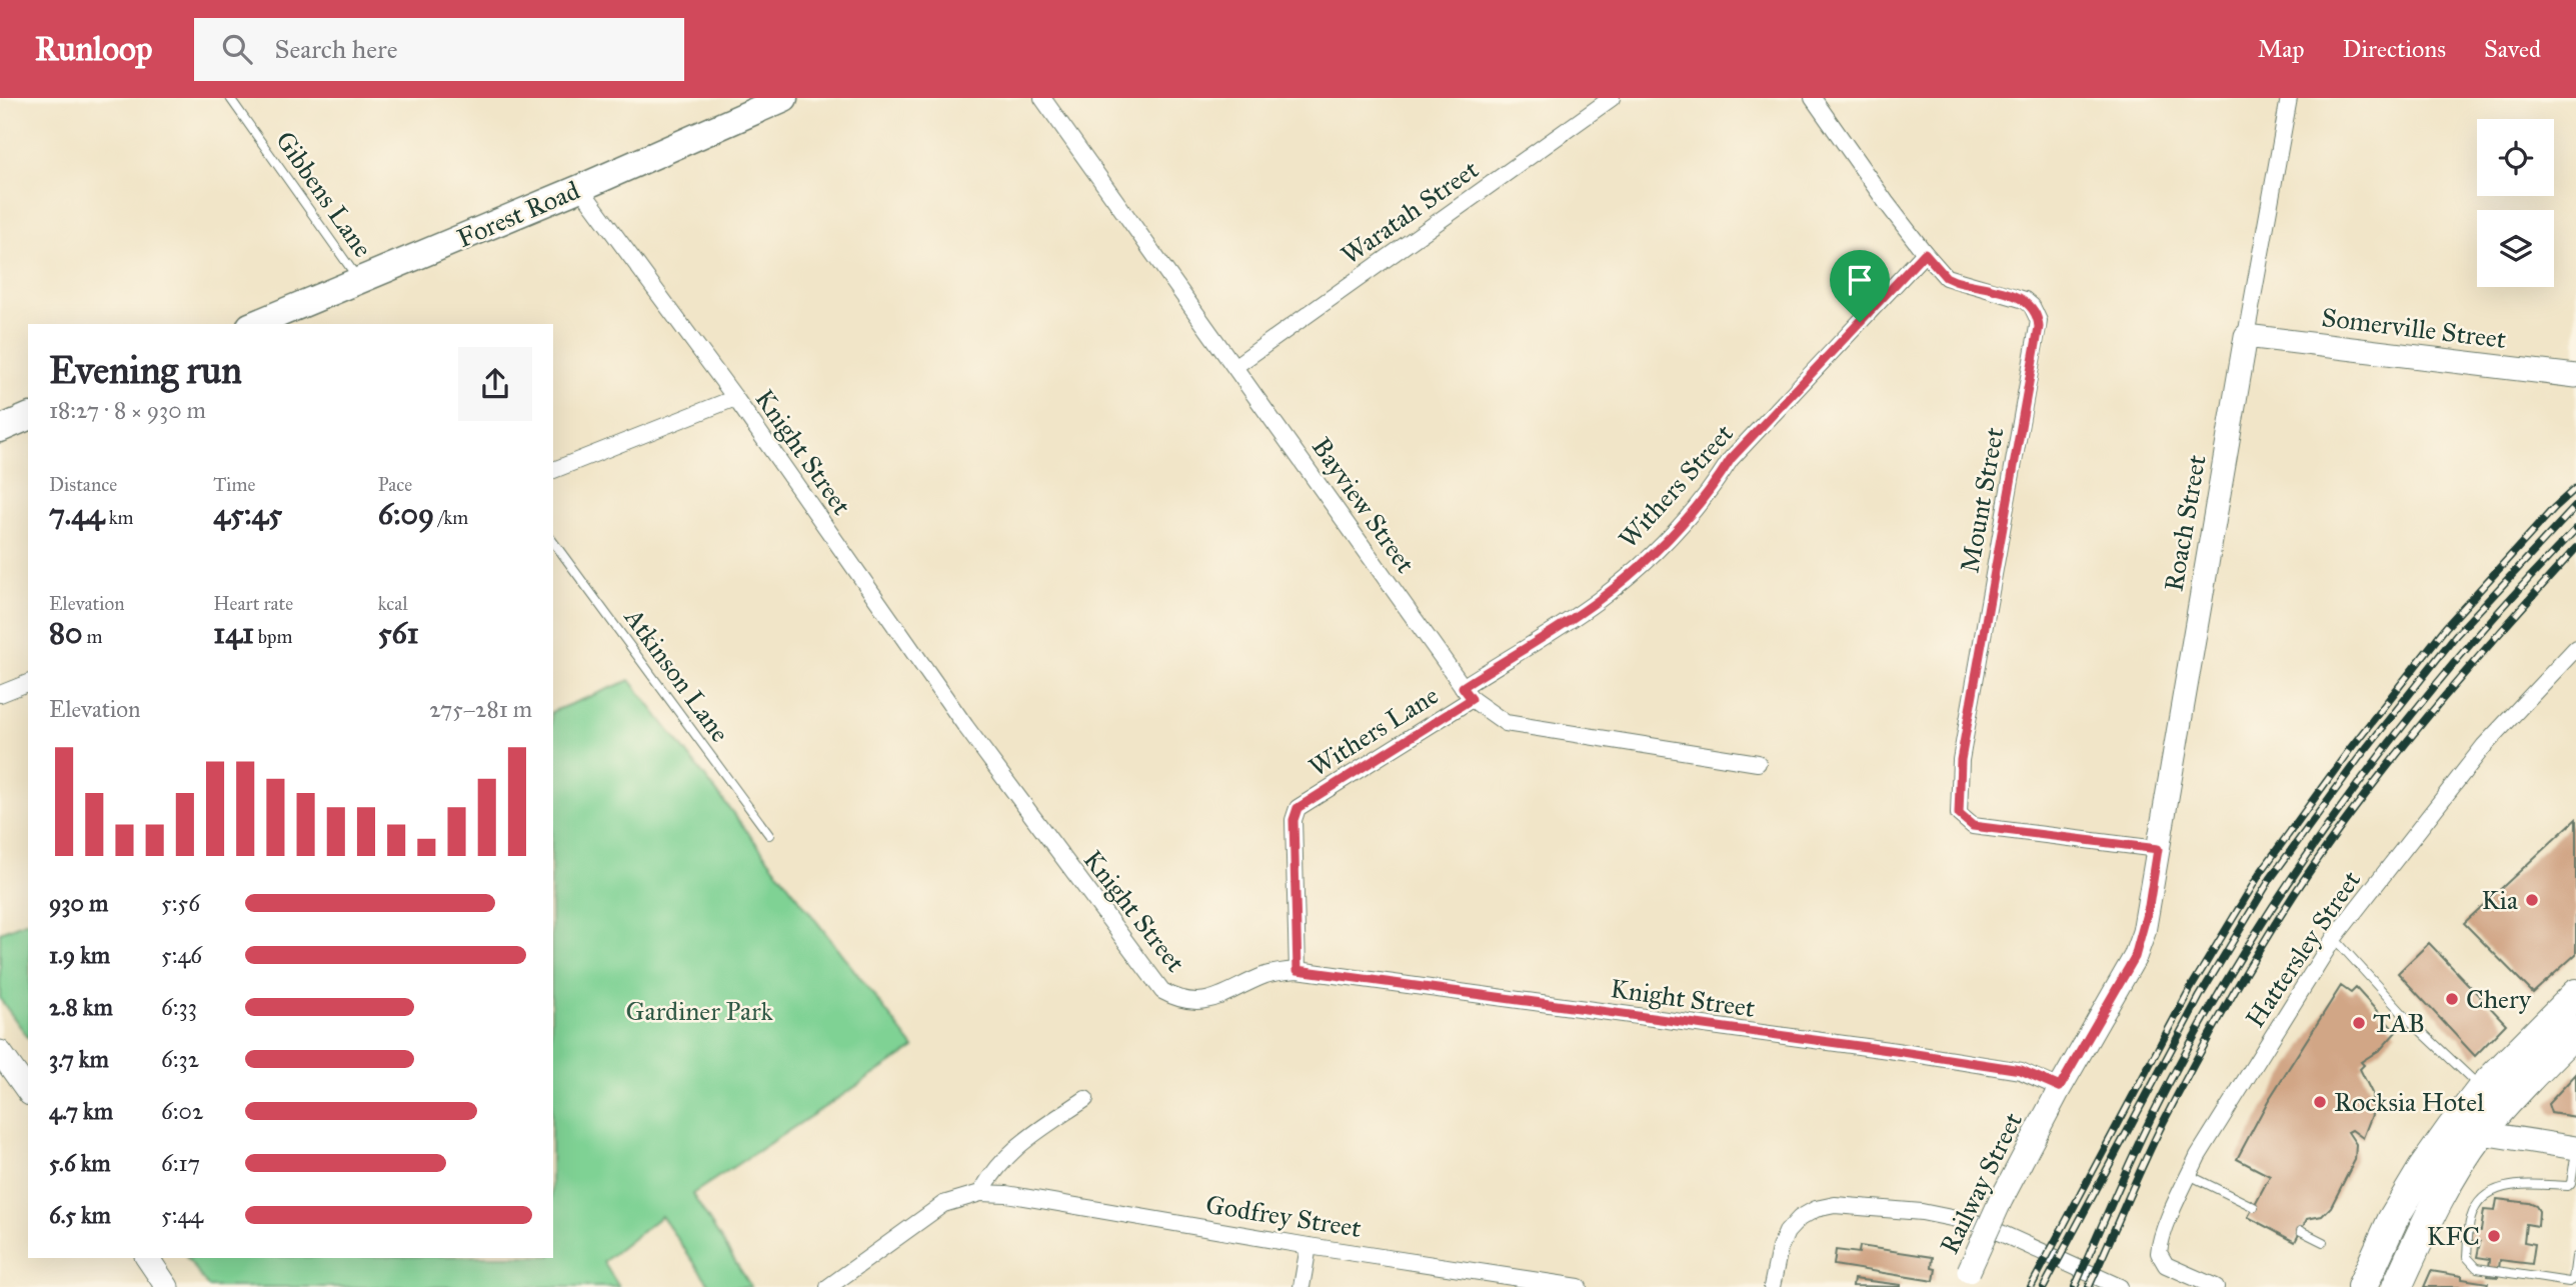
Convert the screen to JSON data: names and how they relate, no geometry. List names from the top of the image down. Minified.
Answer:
{"streets":{"main road":["Forest Road"],"street":["Waratah Street","Somerville Street","Knight Street","Withers Street","Mount Street","Bayview Street","Roach Street","Withers Lane","Hattersley Street","Railway Street","Godfrey Street"],"lane":["Gibbens Lane","Atkinson Lane"]},"crossings":[["Gibbens Lane","Forest Road"],["Waratah Street","Bayview Street"],["Forest Road","Knight Street"],["Somerville Street","Roach Street"],["Knight Street","Withers Lane"],["Knight Street","Railway Street"],["Withers Street","Mount Street"],["Withers Street","Bayview Street"],["Withers Street","Withers Lane"],["Mount Street","Roach Street"],["Bayview Street","Withers Lane"],["Roach Street","Railway Street"]],"parks":["Gardiner Park"],"places":["Kia","Chery","TAB","Rocksia Hotel","KFC"],"page":{"header":"Runloop","search":"Search here","nav":["Map","Directions","Saved"],"heading":["Evening run","18:27 · 8 × 930 m"],"stats":[["Distance","7.44 km"],["Time","45:45"],["Pace","6:09 /km"],["Elevation","80 m"],["Heart rate","141 bpm"],["kcal","561"]],"chart":["Elevation","275–281 m"],"list":[{"name":"930 m","note":"5:56"},{"name":"1.9 km","note":"5:46"},{"name":"2.8 km","note":"6:33"},{"name":"3.7 km","note":"6:32"},{"name":"4.7 km","note":"6:02"},{"name":"5.6 km","note":"6:17"},{"name":"6.5 km","note":"5:44"}]}}
